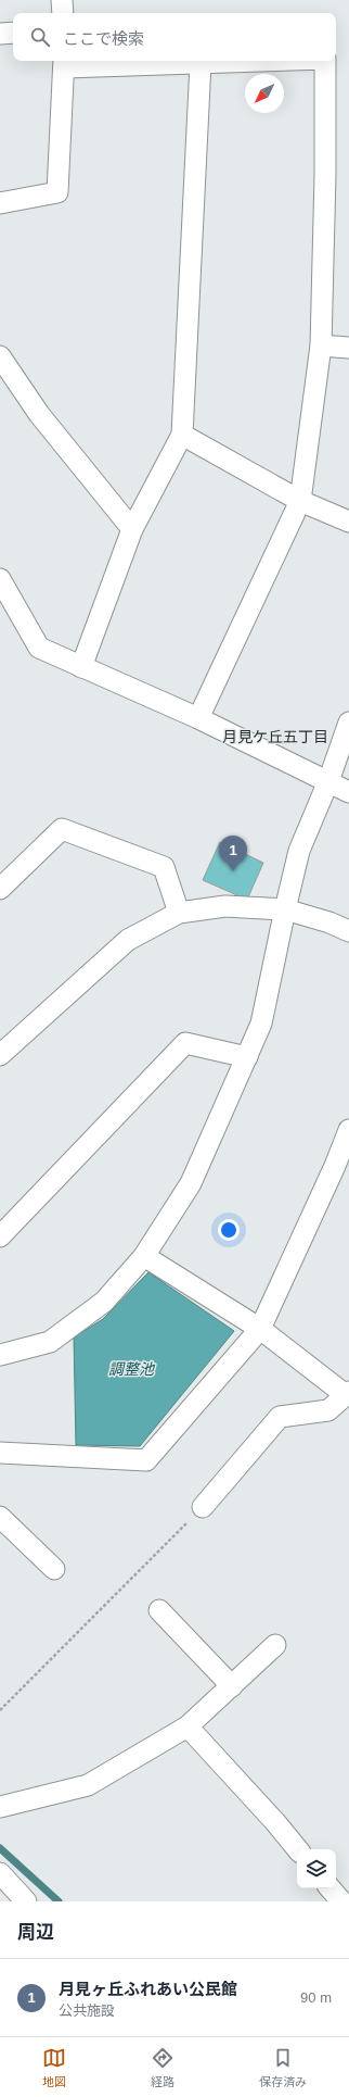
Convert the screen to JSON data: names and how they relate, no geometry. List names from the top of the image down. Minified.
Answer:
{"districts":["月見ケ丘五丁目"],"water":["調整池"],"north":"bottom left","page":{"search":"ここで検索","pins":"1","heading":"周辺","list":[{"mark":"1","name":"月見ヶ丘ふれあい公民館","note":"公共施設","value":"90 m"}],"nav":["地図","経路","保存済み"]}}
